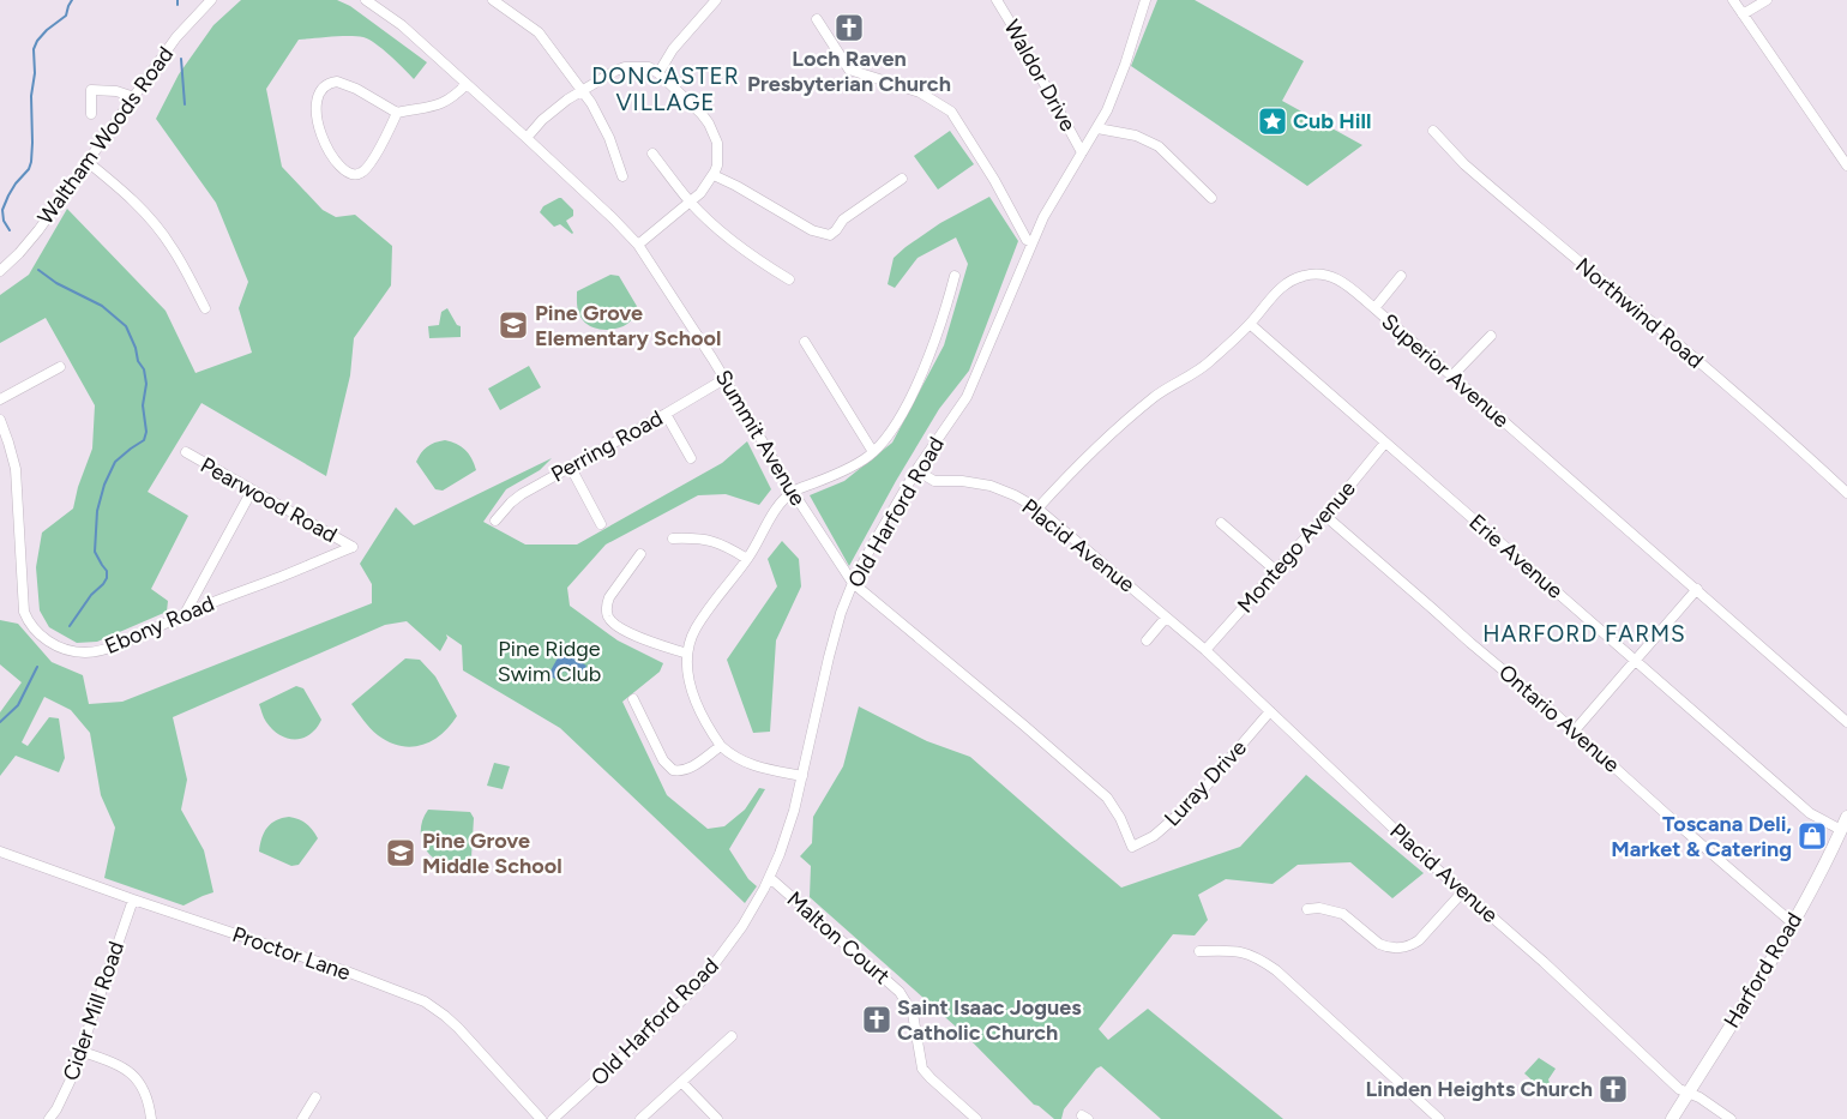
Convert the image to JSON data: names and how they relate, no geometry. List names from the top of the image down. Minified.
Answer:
{"streets":{"main road":["Harford Road"],"street":["Waldor Drive","Waltham Woods Road","Northwind Road","Superior Avenue","Summit Avenue","Perring Road","Pearwood Road","Old Harford Road","Placid Avenue","Montego Avenue","Erie Avenue","Ebony Road","Ontario Avenue","Luray Drive","Malton Court","Proctor Lane","Cider Mill Road"]},"crossings":[["Waldor Drive","Old Harford Road"],["Superior Avenue","Placid Avenue"],["Superior Avenue","Erie Avenue"],["Summit Avenue","Perring Road"],["Summit Avenue","Old Harford Road"],["Summit Avenue","Luray Drive"],["Pearwood Road","Ebony Road"],["Old Harford Road","Placid Avenue"],["Old Harford Road","Malton Court"],["Placid Avenue","Montego Avenue"],["Placid Avenue","Luray Drive"],["Placid Avenue","Harford Road"],["Montego Avenue","Erie Avenue"],["Montego Avenue","Ontario Avenue"],["Erie Avenue","Harford Road"],["Ontario Avenue","Harford Road"],["Proctor Lane","Cider Mill Road"]],"districts":["DONCASTER VILLAGE","HARFORD FARMS"],"parks":["Pine Ridge Swim Club"],"places":{"church":["Loch Raven Presbyterian Church","Saint Isaac Jogues Catholic Church","Linden Heights Church"],"place":["Cub Hill"],"school or university":["Pine Grove Elementary School","Pine Grove Middle School"],"shop":["Toscana Deli, Market & Catering"]}}
